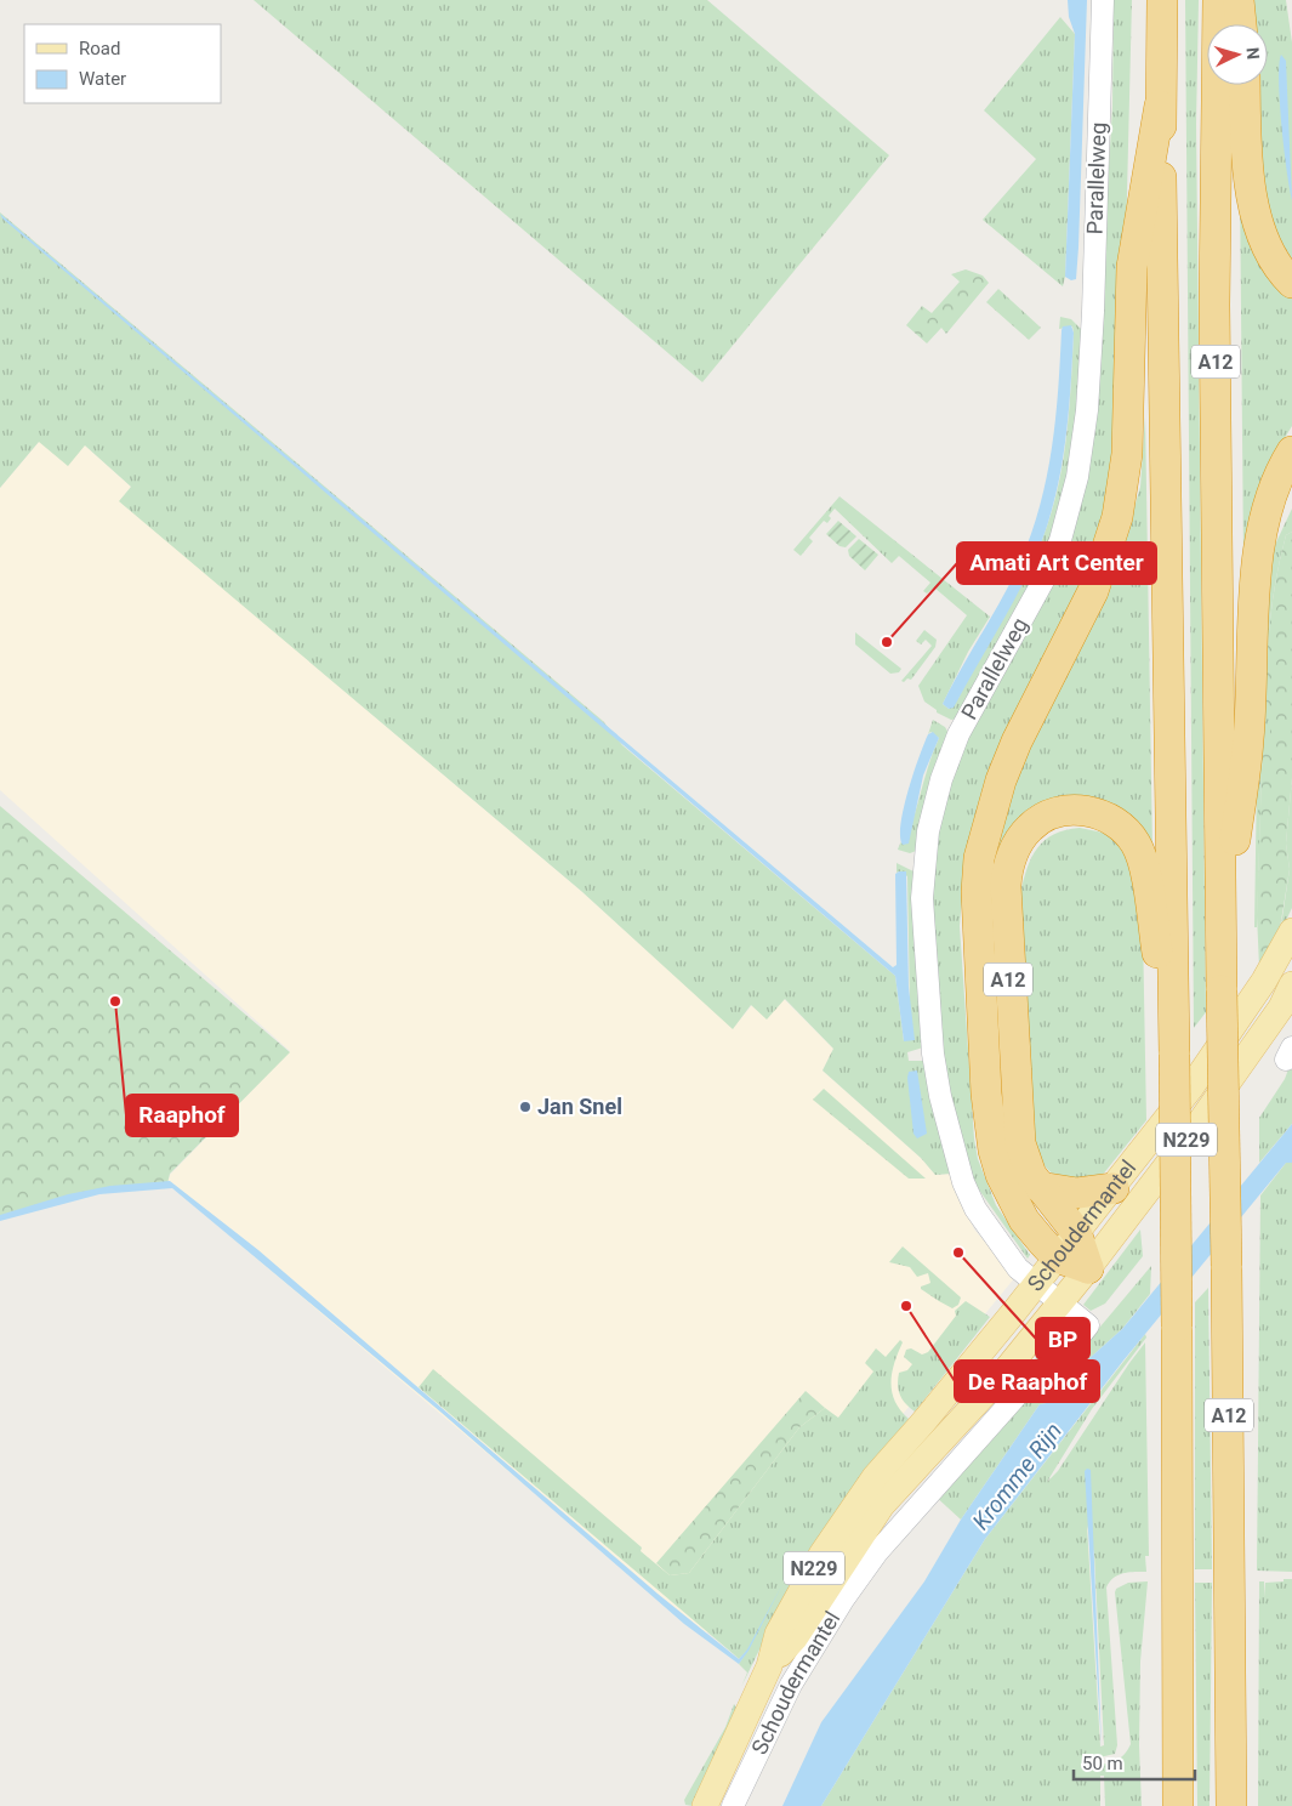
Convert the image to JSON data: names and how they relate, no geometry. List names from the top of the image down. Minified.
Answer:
{"streets":{"highway":["A12"],"main road":["N229","Schoudermantel"],"street":["Parallelweg"]},"crossings":[["Parallelweg","Schoudermantel"],["A12","Schoudermantel"]],"water":["Kromme Rijn"],"places":["Amati Art Center","Raaphof","Jan Snel","BP","De Raaphof"],"legend":["Road","Water"],"scale_bar":"50 m","north":"right"}
